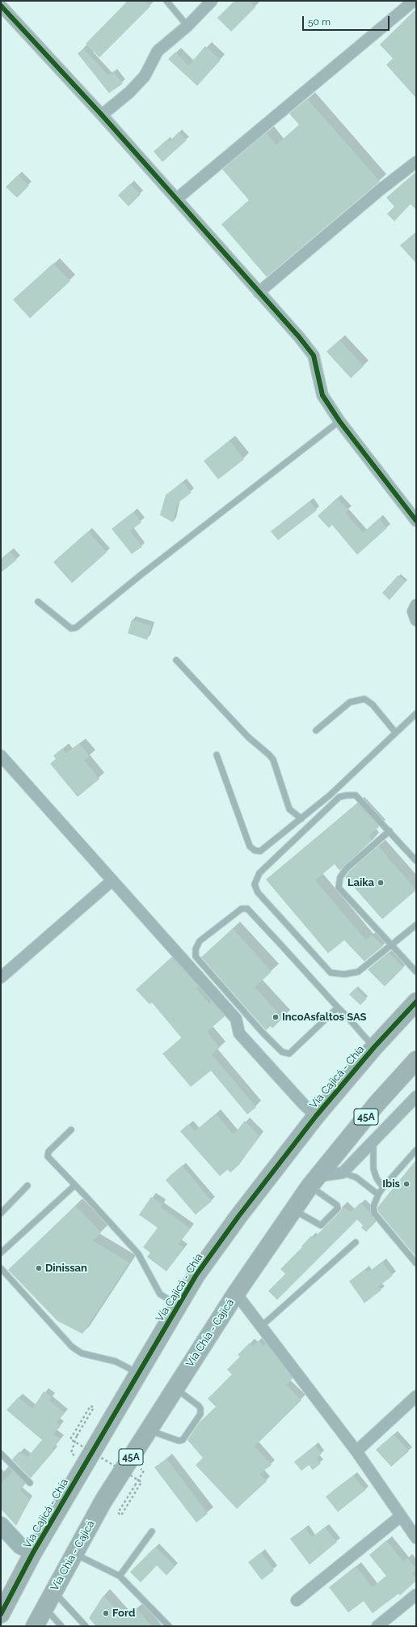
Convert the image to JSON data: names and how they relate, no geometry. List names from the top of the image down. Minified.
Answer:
{"streets":{"highway":["Vía Cajicá - Chía","45A","Vía Chía - Cajicá"]},"places":["Laika","IncoAsfaltos SAS","Ibis","Dinissan","Ford"],"scale_bar":"50 m"}
